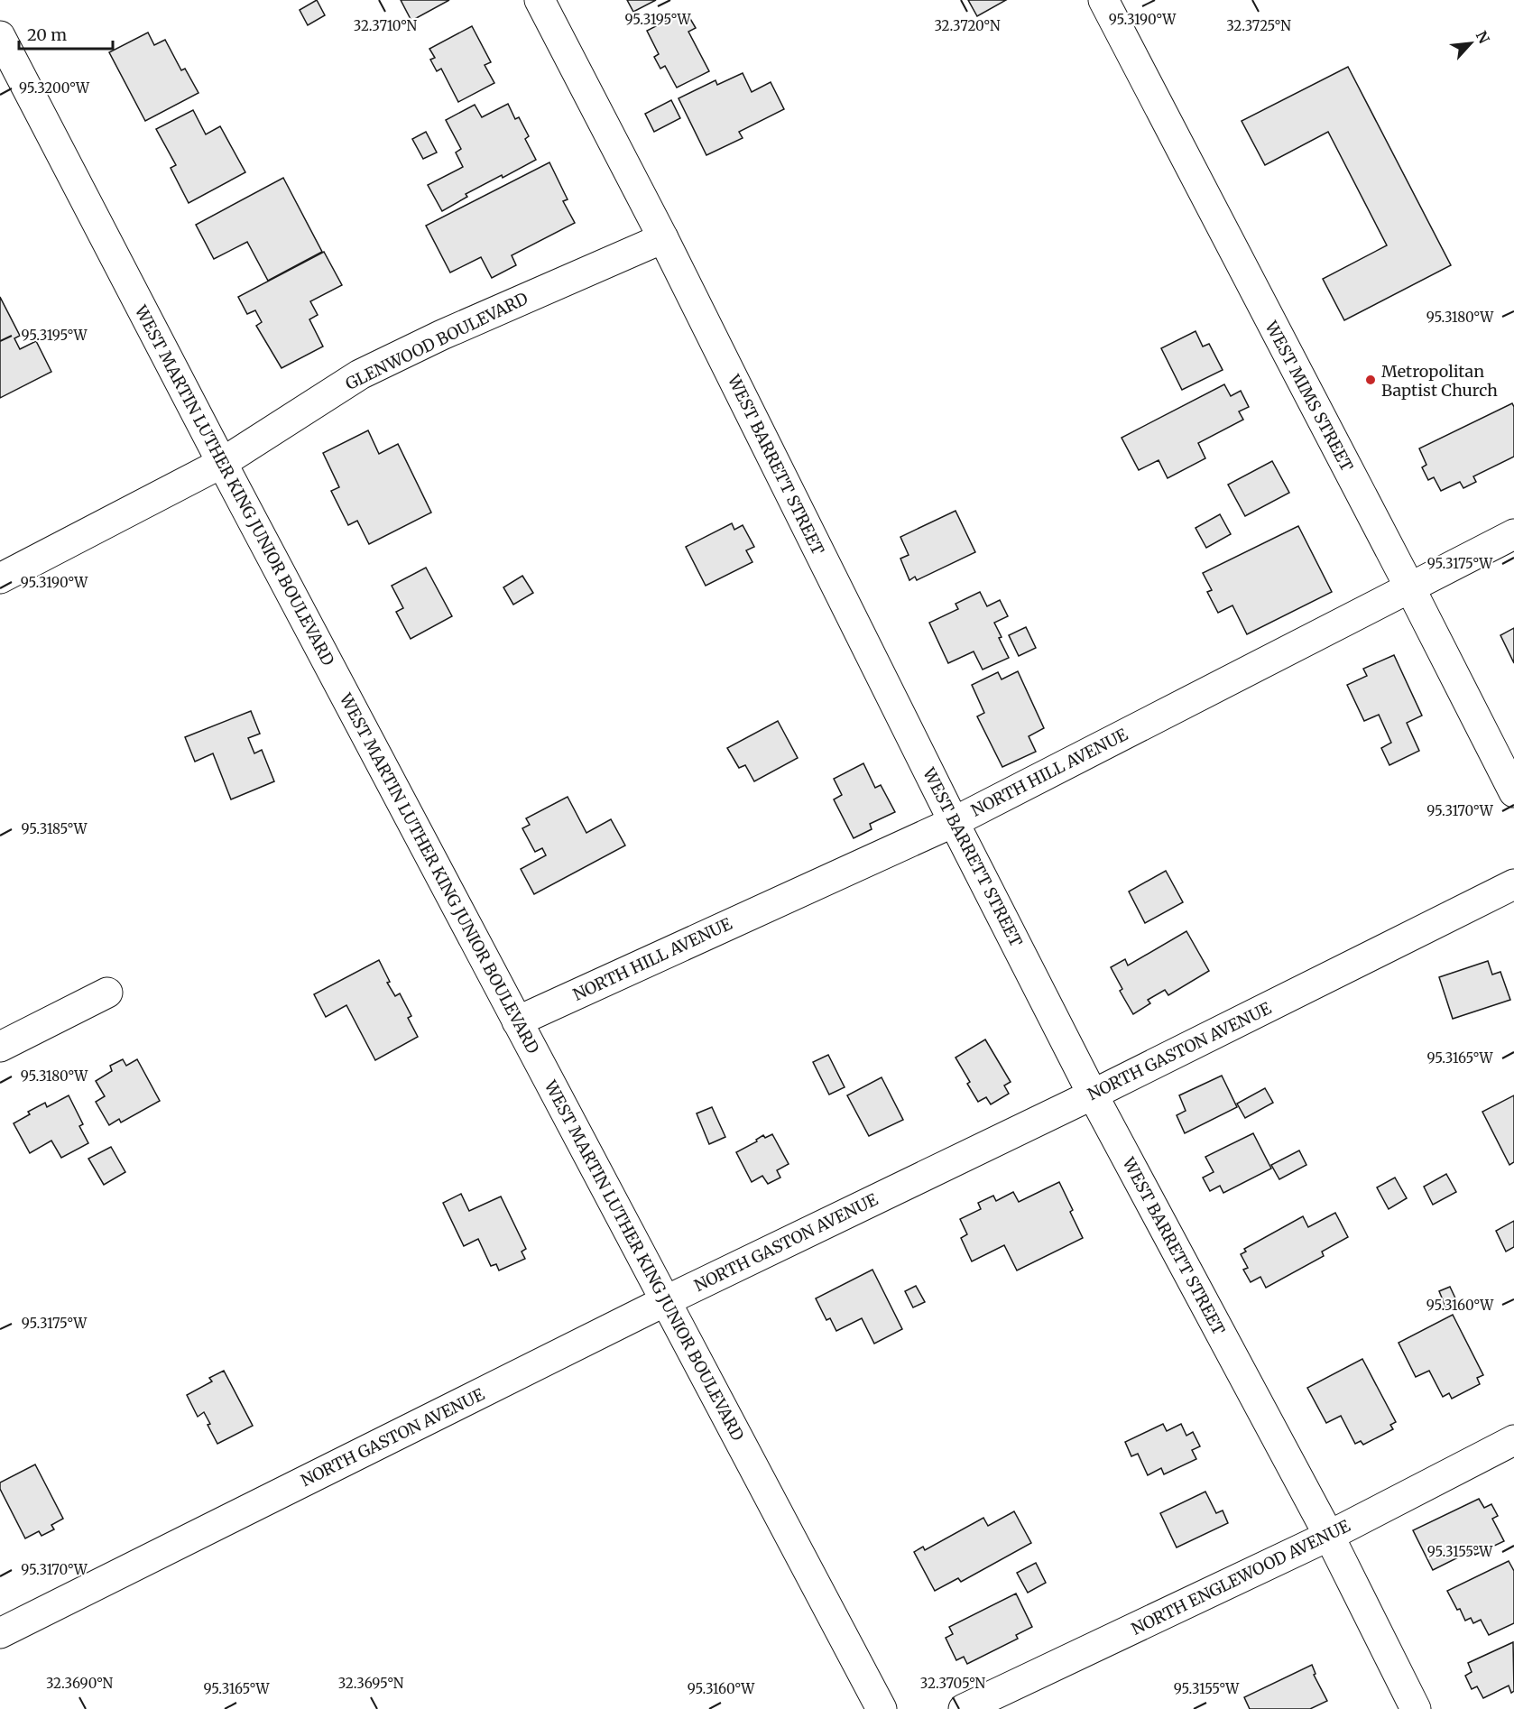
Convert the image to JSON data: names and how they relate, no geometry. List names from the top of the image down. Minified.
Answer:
{"streets":{"street":["GLENWOOD BOULEVARD","WEST MIMS STREET","WEST BARRETT STREET","WEST MARTIN LUTHER KING JUNIOR BOULEVARD","NORTH HILL AVENUE","NORTH GASTON AVENUE","NORTH ENGLEWOOD AVENUE"]},"crossings":[["GLENWOOD BOULEVARD","WEST BARRETT STREET"],["GLENWOOD BOULEVARD","WEST MARTIN LUTHER KING JUNIOR BOULEVARD"],["WEST MIMS STREET","NORTH HILL AVENUE"],["WEST BARRETT STREET","NORTH HILL AVENUE"],["WEST BARRETT STREET","NORTH GASTON AVENUE"],["WEST BARRETT STREET","NORTH ENGLEWOOD AVENUE"],["WEST MARTIN LUTHER KING JUNIOR BOULEVARD","NORTH HILL AVENUE"],["WEST MARTIN LUTHER KING JUNIOR BOULEVARD","NORTH GASTON AVENUE"]],"places":["Metropolitan Baptist Church"],"scale_bar":"20 m","north":"top right","coordinates":["95.3195°W","95.3190°W","32.3710°N","32.3720°N","32.3725°N","95.3200°W","95.3180°W","95.3175°W","95.3170°W","95.3185°W","95.3165°W","95.3160°W","95.3155°W","32.3690°N","32.3695°N","32.3705°N"]}
